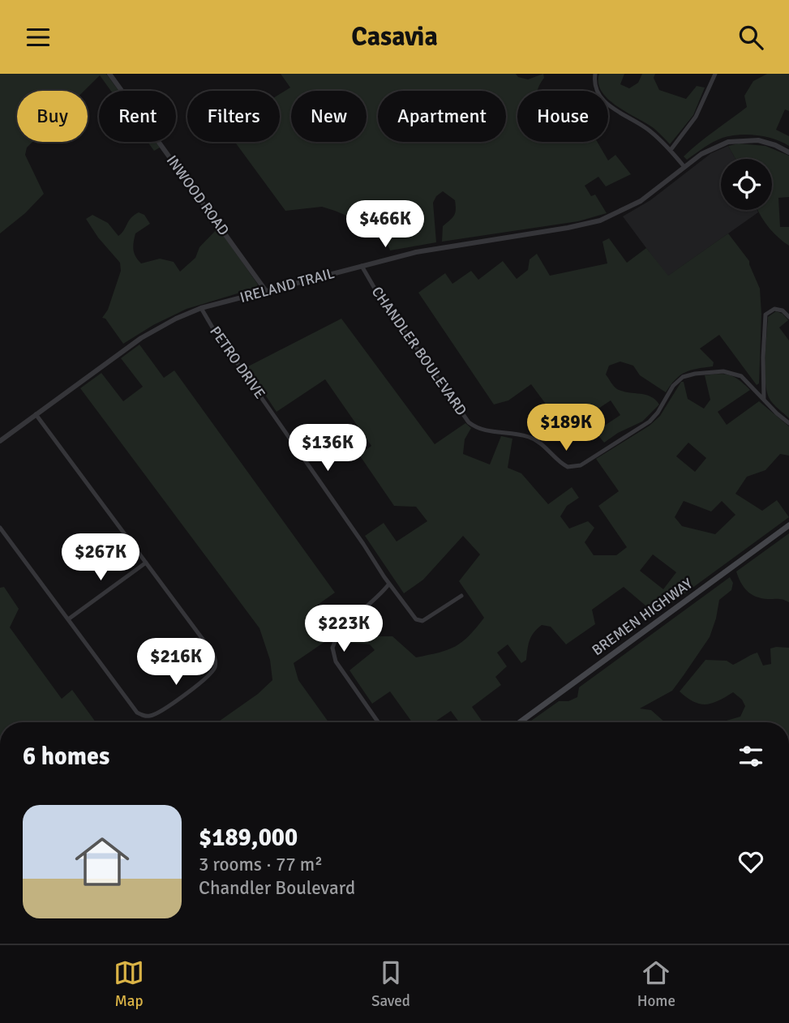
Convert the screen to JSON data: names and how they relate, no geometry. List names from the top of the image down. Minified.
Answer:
{"streets":{"main road":["BREMEN HIGHWAY"],"street":["INWOOD ROAD","IRELAND TRAIL","CHANDLER BOULEVARD","PETRO DRIVE"]},"crossings":[["INWOOD ROAD","IRELAND TRAIL"],["IRELAND TRAIL","CHANDLER BOULEVARD"],["IRELAND TRAIL","PETRO DRIVE"]],"page":{"header":"Casavia","chip":["Buy","Rent","Filters","New","Apartment","House"],"price":["$466K","$189K","$136K","$267K","$223K","$216K"],"heading":"6 homes","list":[{"name":"$189,000","note":"3 rooms · 77 m² · Chandler Boulevard"}],"tabs":["Map","Saved","Home"]}}
